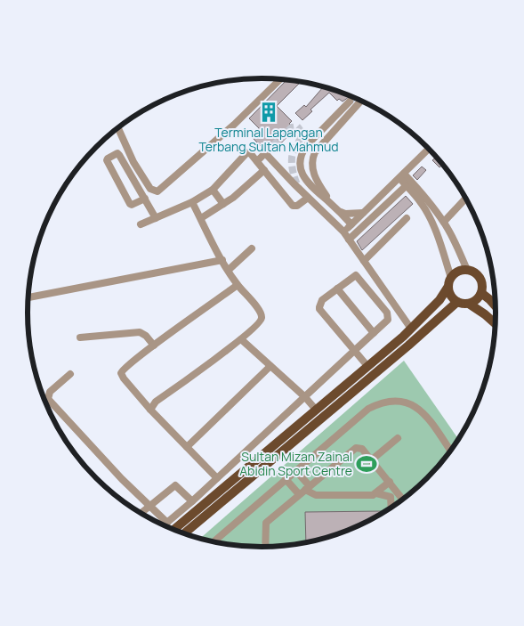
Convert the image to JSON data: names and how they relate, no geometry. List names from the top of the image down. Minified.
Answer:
{"places":{"building":["Terminal Lapangan Terbang Sultan Mahmud"],"sports":["Sultan Mizan Zainal Abidin Sport Centre"]}}
